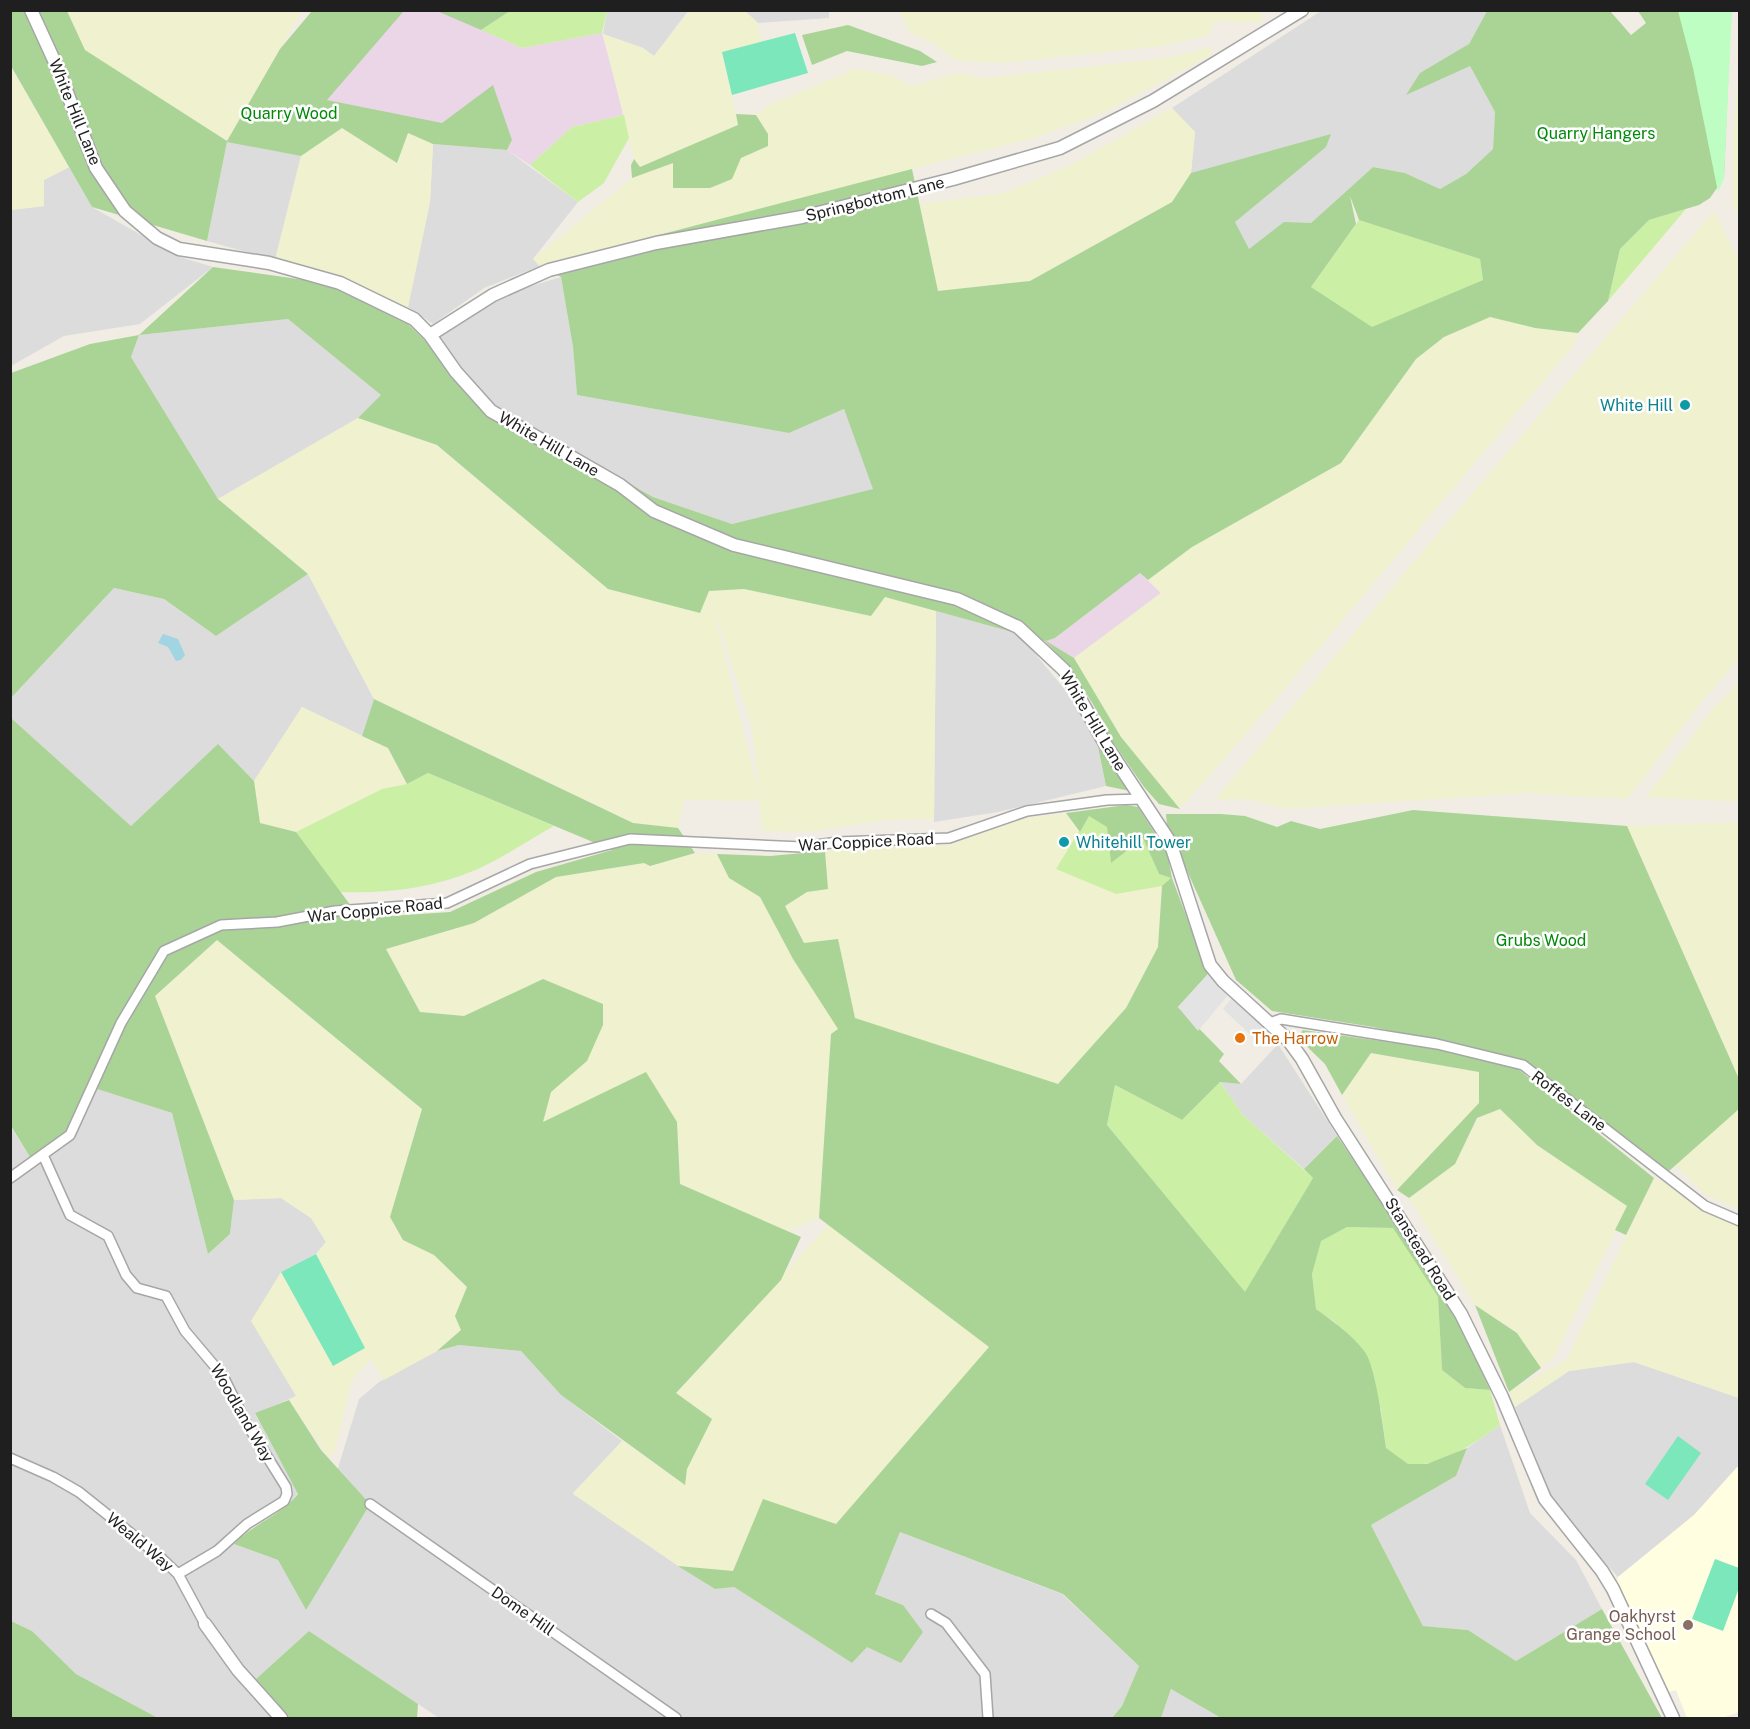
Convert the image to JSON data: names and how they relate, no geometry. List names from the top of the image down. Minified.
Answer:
{"streets":{"street":["White Hill Lane","Springbottom Lane","War Coppice Road","Roffes Lane","Stanstead Road","Woodland Way","Weald Way","Dome Hill"]},"crossings":[["White Hill Lane","Springbottom Lane"],["White Hill Lane","War Coppice Road"],["White Hill Lane","Stanstead Road"],["War Coppice Road","Stanstead Road"],["War Coppice Road","Woodland Way"],["Roffes Lane","Stanstead Road"],["Woodland Way","Weald Way"]],"parks":["Quarry Wood","Quarry Hangers","Grubs Wood"],"places":["White Hill","Whitehill Tower","The Harrow","Oakhyrst Grange School"]}
